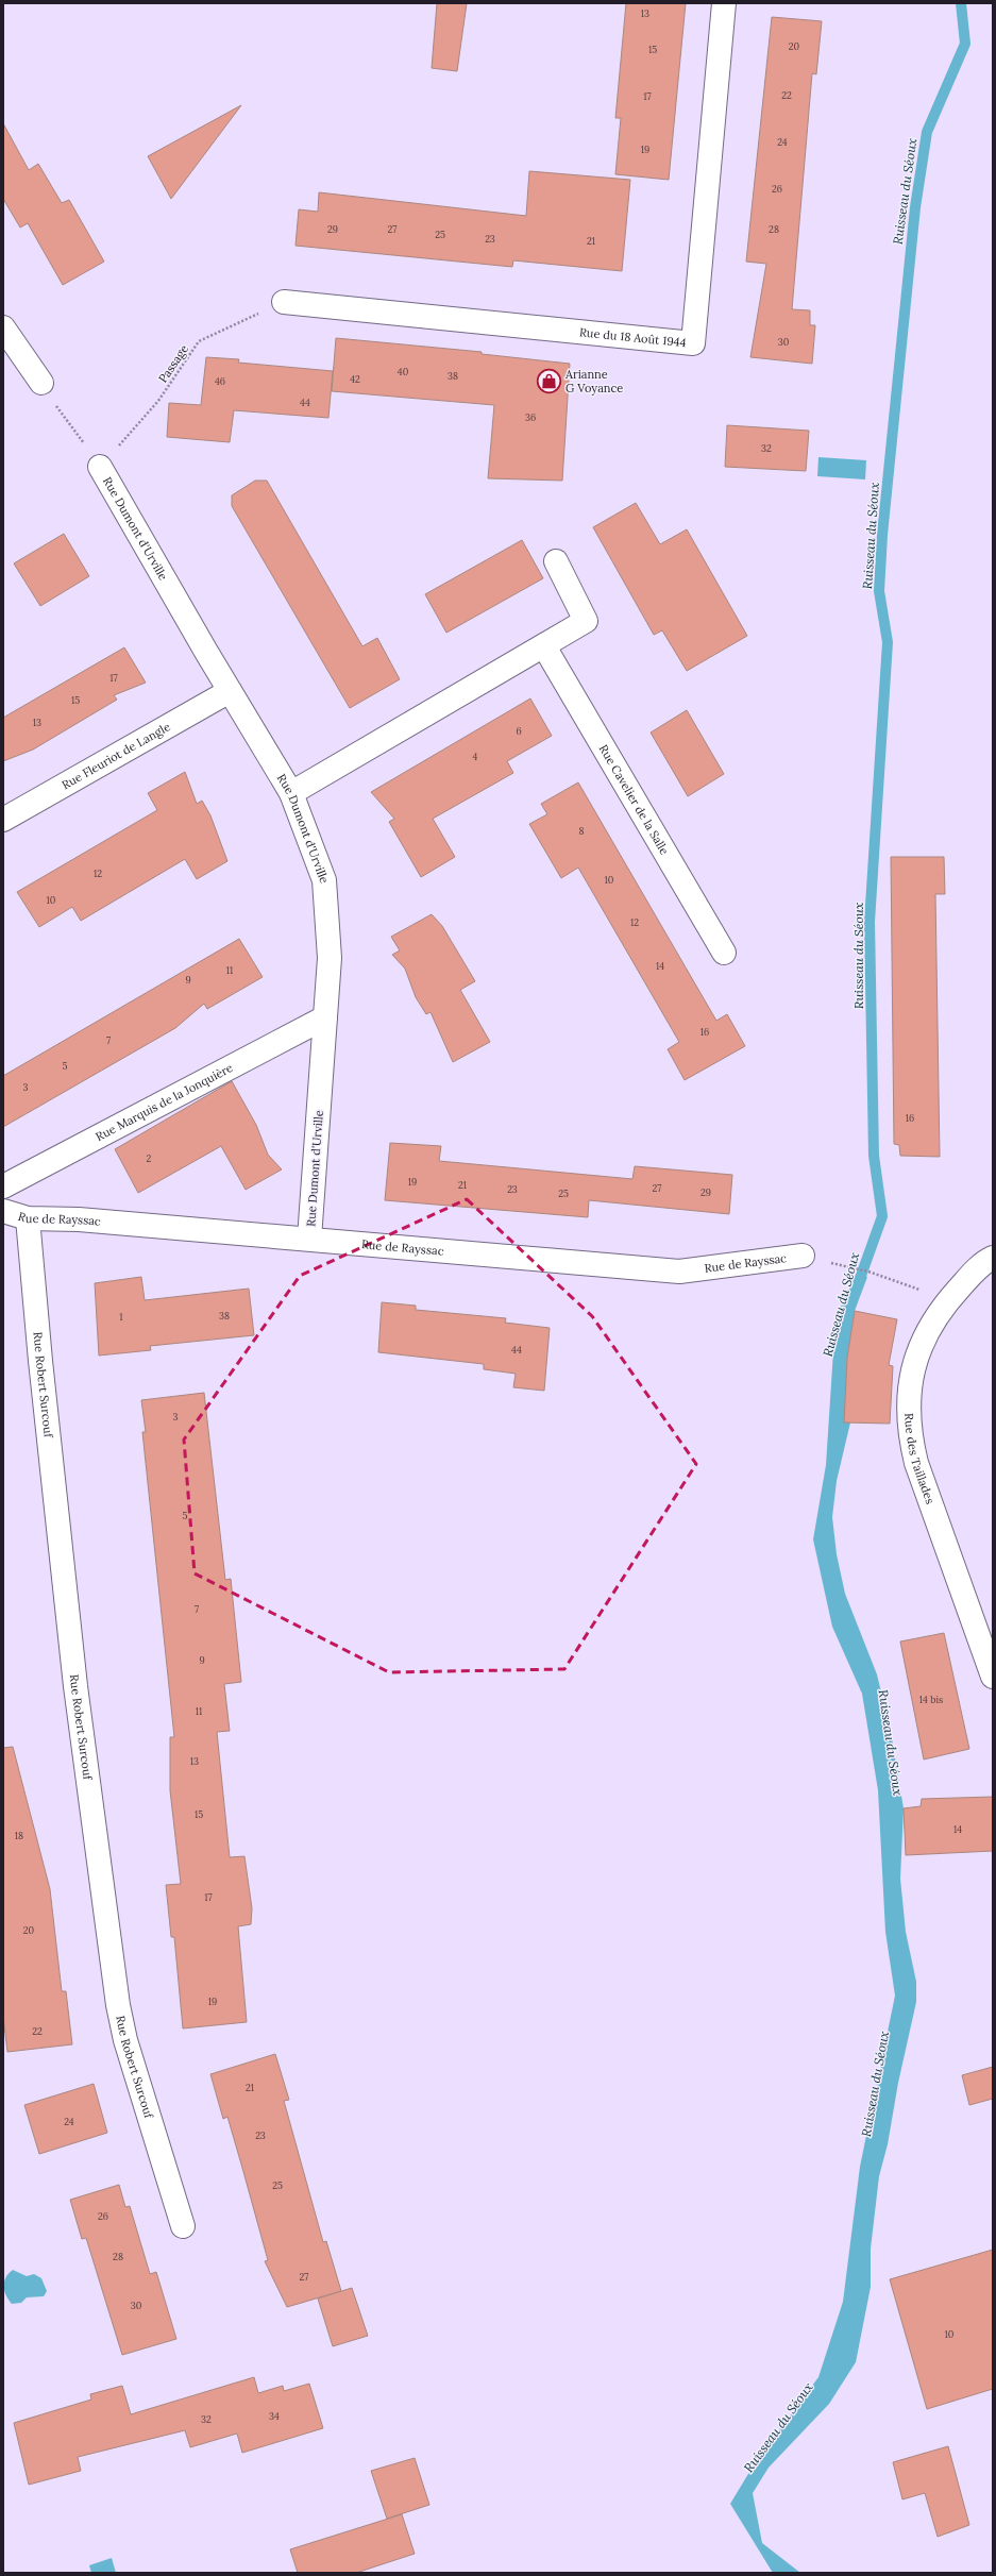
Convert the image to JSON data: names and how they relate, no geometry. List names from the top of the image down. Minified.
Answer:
{"streets":{"street":["Rue du 18 Août 1944","Rue Dumont d'Urville","Rue Fleuriot de Langle","Rue Cavelier de la Salle","Rue Marquis de la Jonquière","Rue de Rayssac","Rue Robert Surcouf","Rue des Taillades"],"path":["Passage"]},"crossings":[["Rue du 18 Août 1944","Passage"],["Passage","Rue Dumont d'Urville"],["Rue Dumont d'Urville","Rue Fleuriot de Langle"],["Rue Dumont d'Urville","Rue Marquis de la Jonquière"],["Rue Dumont d'Urville","Rue de Rayssac"],["Rue de Rayssac","Rue Robert Surcouf"]],"water":["Ruisseau du Séoux"],"places":{"shop":["Arianne G Voyance"]},"house_numbers":["13","20","15","22","17","24","19","26","29","27","28","25","23","21","30","40","38","42","46","44","36","32","17","15","13","6","4","8","12","10","10","12","14","11","9","16","7","5","3","16","2","19","21","27","23","29","25","38","1","44","3","5","7","9","14 bis","11","13","15","14","18","17","20","19","22","21","24","23","25","26","28","27","30","10","34","32"]}
